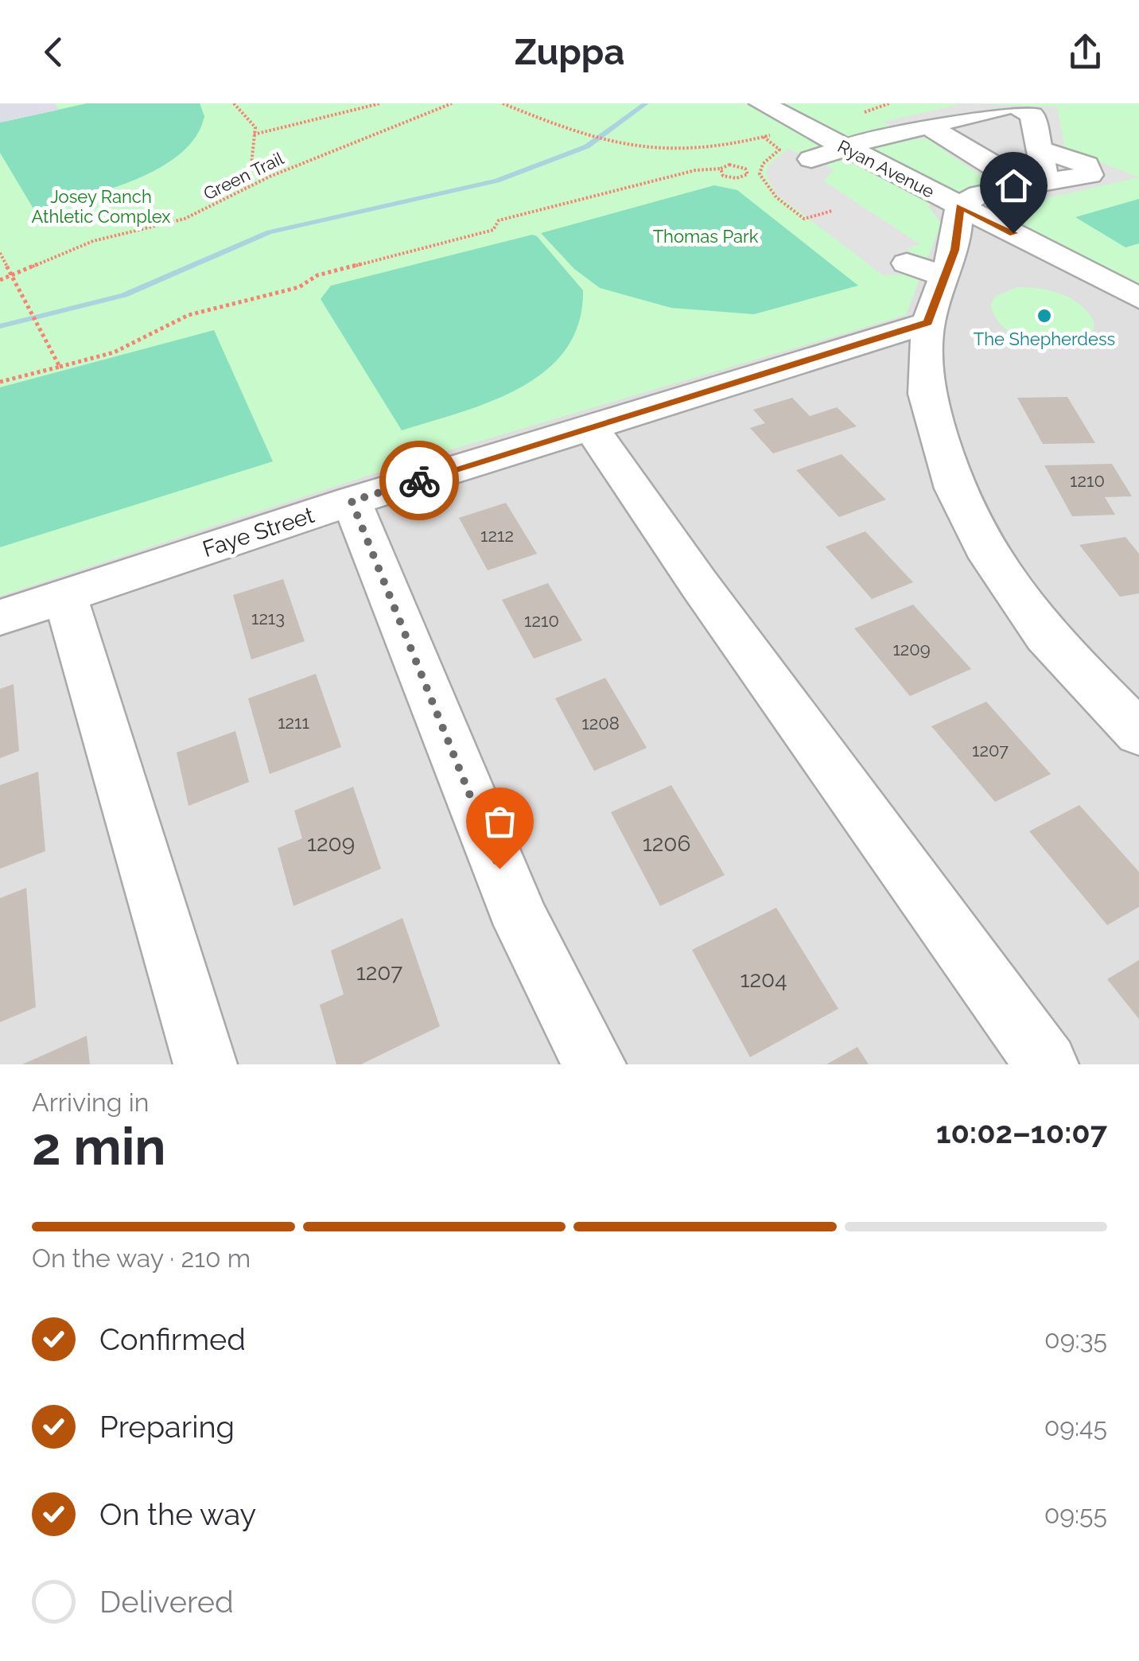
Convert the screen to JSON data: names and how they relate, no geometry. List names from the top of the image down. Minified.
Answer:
{"streets":{"street":["Ryan Avenue","Faye Street"],"path":["Green Trail"]},"parks":["Josey Ranch Athletic Complex","Thomas Park"],"places":["The Shepherdess"],"house_numbers":["1210","1212","1213","1210","1209","1211","1208","1207","1209","1206","1207","1204"],"page":{"header":"Zuppa","heading":["2 min","Arriving in","10:02–10:07"],"bar":"On the way · 210 m","list":[["Confirmed","09:35"],["Preparing","09:45"],["On the way","09:55"],"Delivered"]}}
